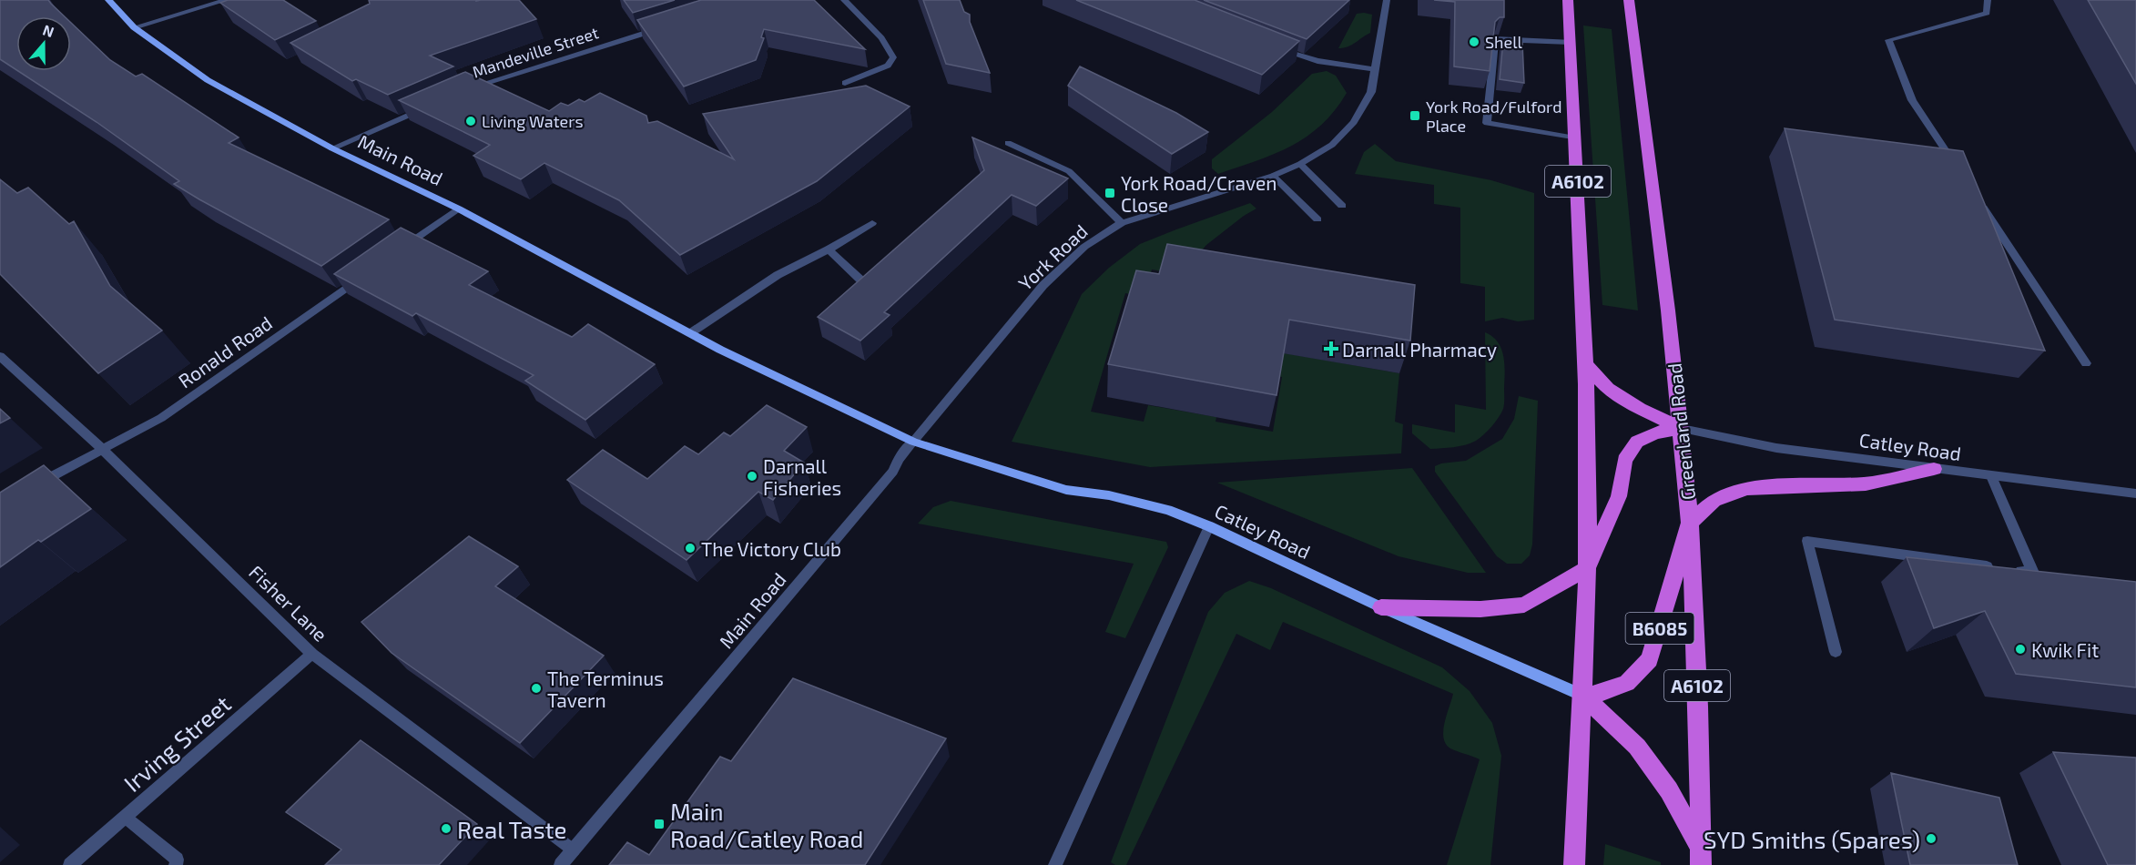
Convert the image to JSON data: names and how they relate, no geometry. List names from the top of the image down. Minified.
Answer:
{"streets":{"highway":["A6102","Greenland Road","B6085"],"main road":["Main Road","Catley Road"],"street":["Mandeville Street","York Road","Ronald Road","Fisher Lane","Irving Street"]},"crossings":[["Main Road","York Road"],["Main Road","Catley Road"],["Main Road","Fisher Lane"],["A6102","Catley Road"],["A6102","B6085"],["York Road","Catley Road"],["Ronald Road","Fisher Lane"],["Greenland Road","Catley Road"],["Greenland Road","B6085"],["Catley Road","B6085"],["Fisher Lane","Irving Street"]],"places":{"other":["Shell","Living Waters","Darnall Fisheries","The Victory Club","Kwik Fit","The Terminus Tavern","Real Taste","SYD Smiths (Spares)"],"transit":["York Road/Fulford Place","York Road/Craven Close","Main Road/Catley Road"],"health":["Darnall Pharmacy"]},"north":"top"}
